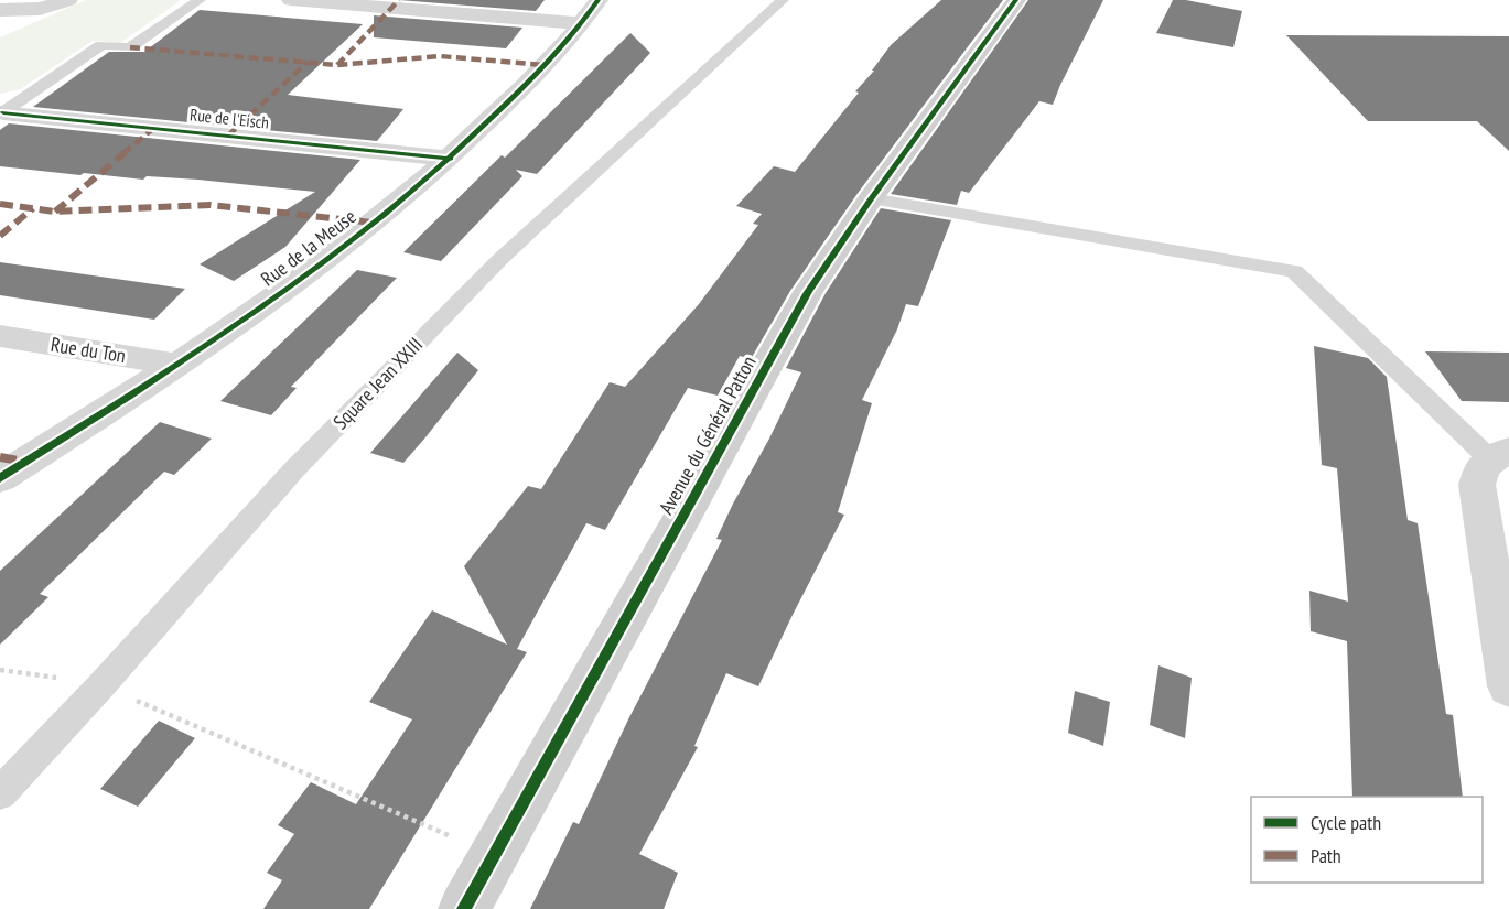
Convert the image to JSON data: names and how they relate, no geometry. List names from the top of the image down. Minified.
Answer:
{"streets":{"main road":["Avenue du Général Patton"],"street":["Rue de l'Eisch","Rue de la Meuse","Rue du Ton"],"lane":["Square Jean XXIII"]},"crossings":[["Rue de l'Eisch","Rue de la Meuse"],["Rue de la Meuse","Rue du Ton"]],"legend":["Cycle path","Path"]}
